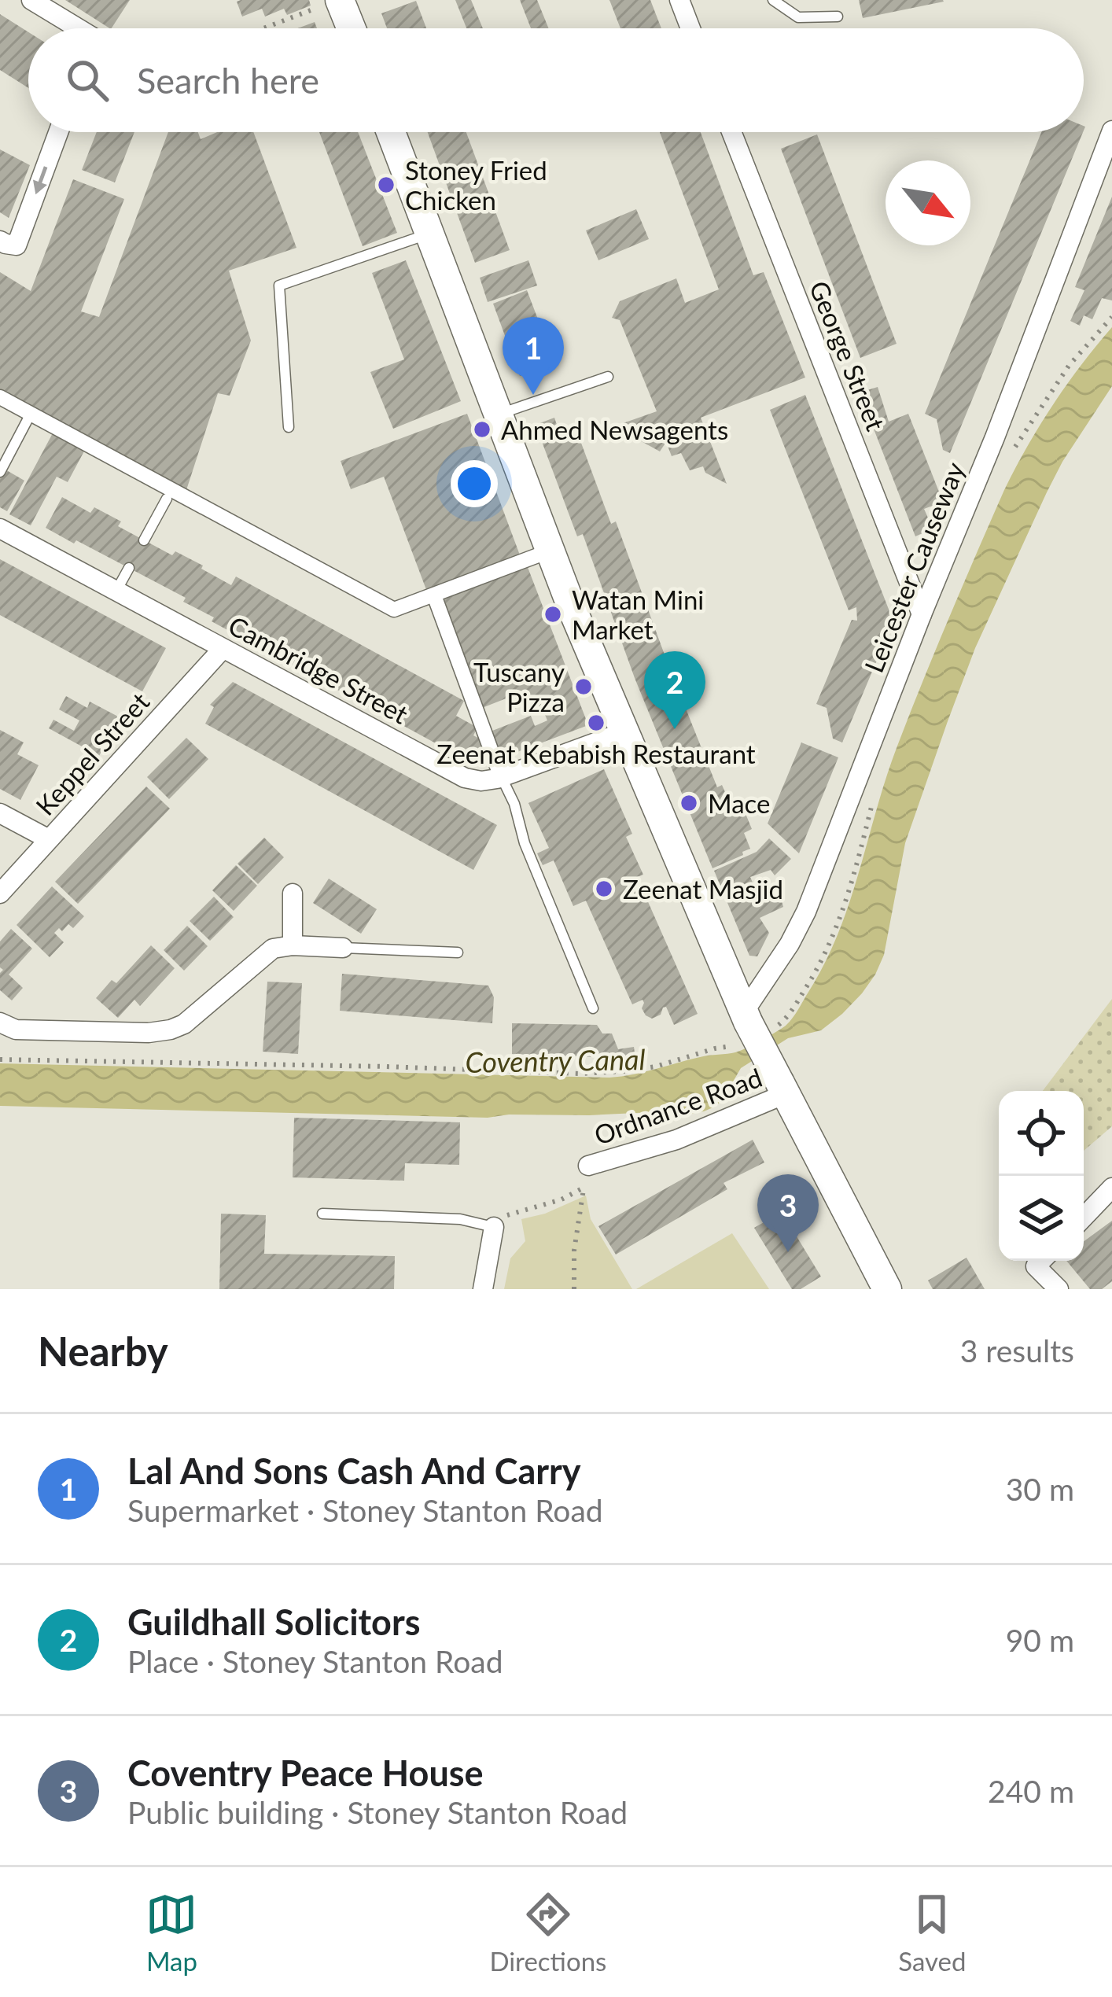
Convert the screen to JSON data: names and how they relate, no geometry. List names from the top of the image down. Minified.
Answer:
{"streets":{"street":["George Street","Leicester Causeway","Cambridge Street","Keppel Street","Ordnance Road"]},"crossings":[["George Street","Leicester Causeway"],["Cambridge Street","Keppel Street"]],"water":["Coventry Canal"],"places":["Stoney Fried Chicken","Ahmed Newsagents","Watan Mini Market","Tuscany Pizza","Zeenat Kebabish Restaurant","Mace","Zeenat Masjid"],"north":"bottom right","page":{"search":"Search here","pins":["1","2","3"],"heading":["Nearby","3 results"],"list":[{"mark":"1","name":"Lal And Sons Cash And Carry","note":"Supermarket · Stoney Stanton Road","value":"30 m"},{"mark":"2","name":"Guildhall Solicitors","note":"Place · Stoney Stanton Road","value":"90 m"},{"mark":"3","name":"Coventry Peace House","note":"Public building · Stoney Stanton Road","value":"240 m"}],"nav":["Map","Directions","Saved"]}}
